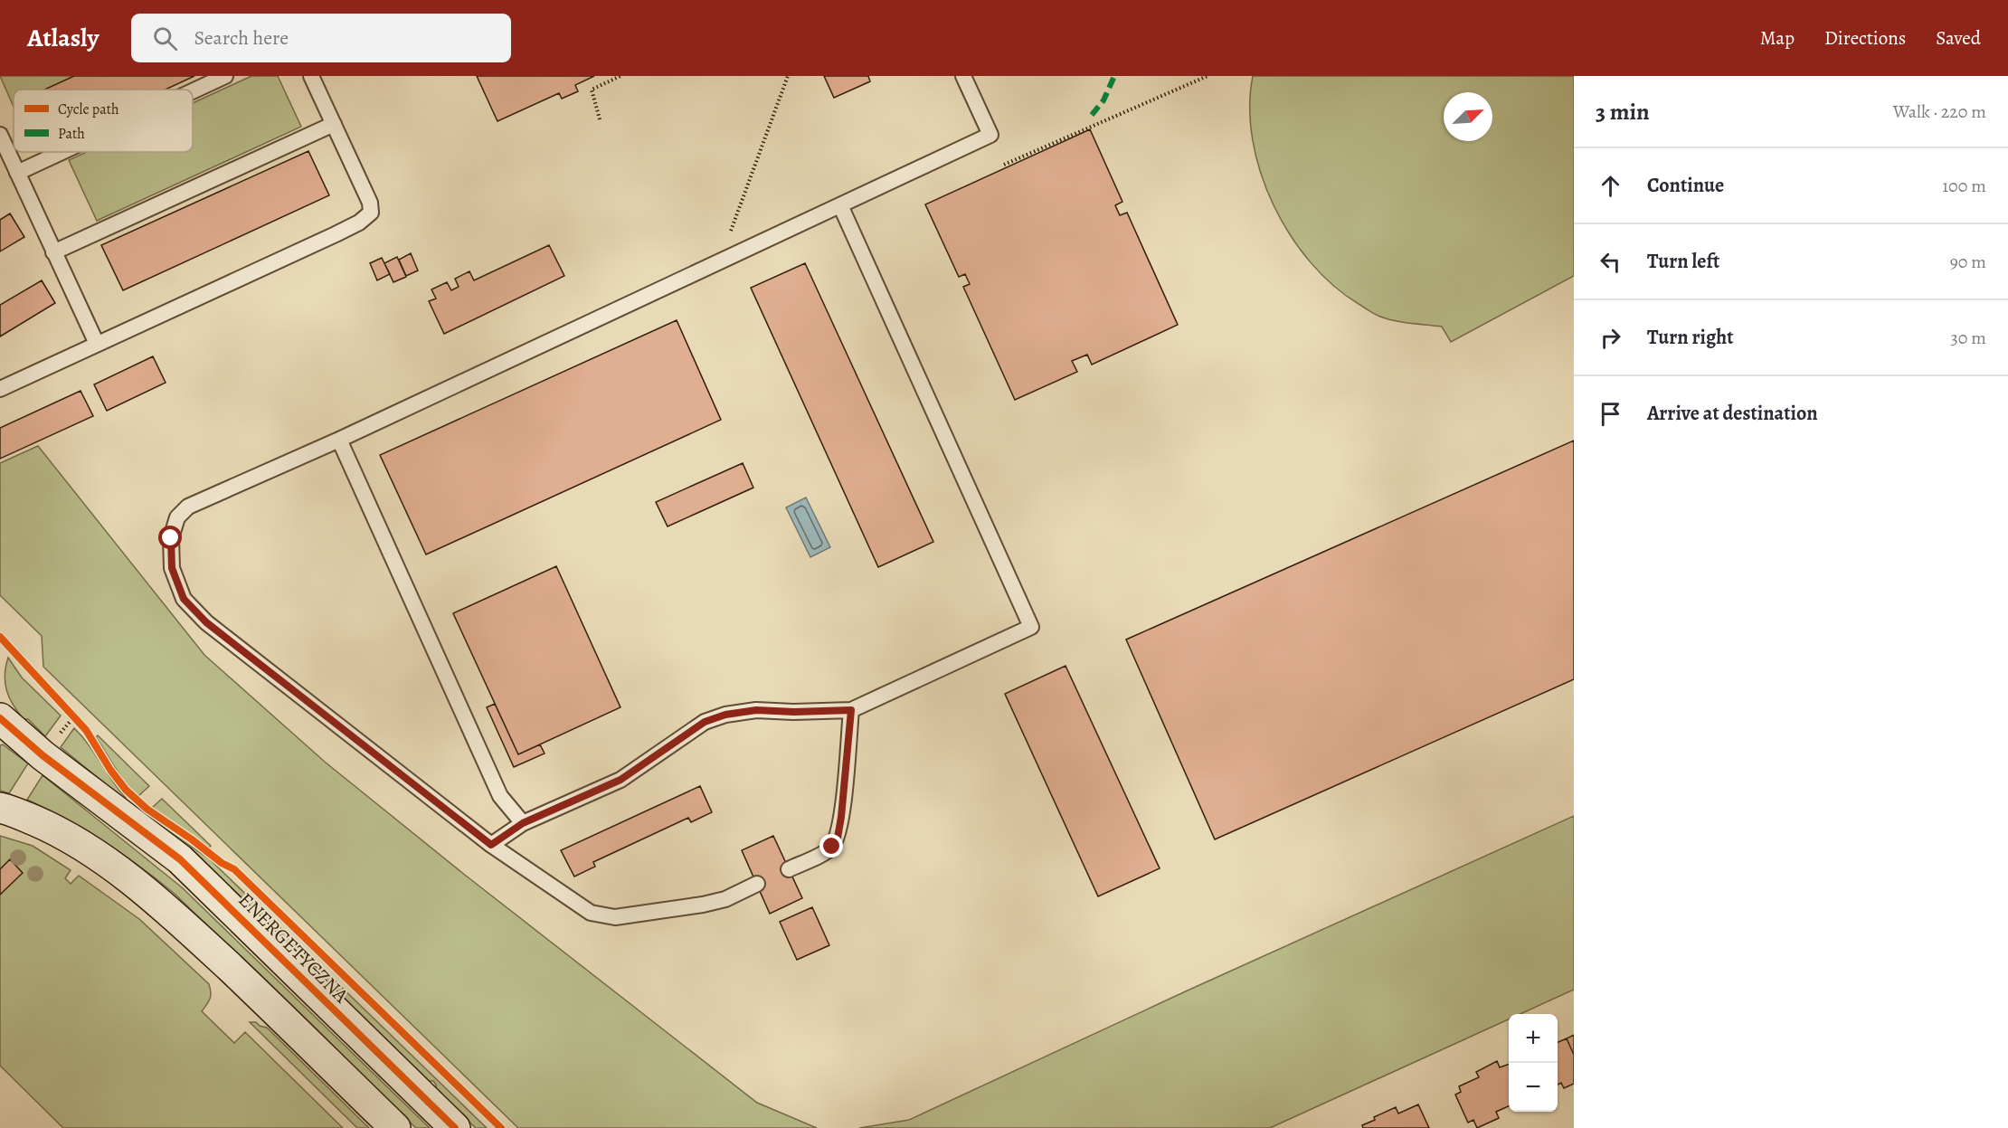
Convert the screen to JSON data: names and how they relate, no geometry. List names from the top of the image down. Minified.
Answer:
{"streets":{"street":["ENERGETYCZNA"]},"legend":["Cycle path","Path"],"north":"top right","page":{"header":"Atlasly","search":"Search here","nav":["Map","Directions","Saved"],"heading":["3 min","Walk · 220 m"],"list":[["Continue","100 m"],["Turn left","90 m"],["Turn right","30 m"],"Arrive at destination"],"map_buttons":["+","−"]}}
